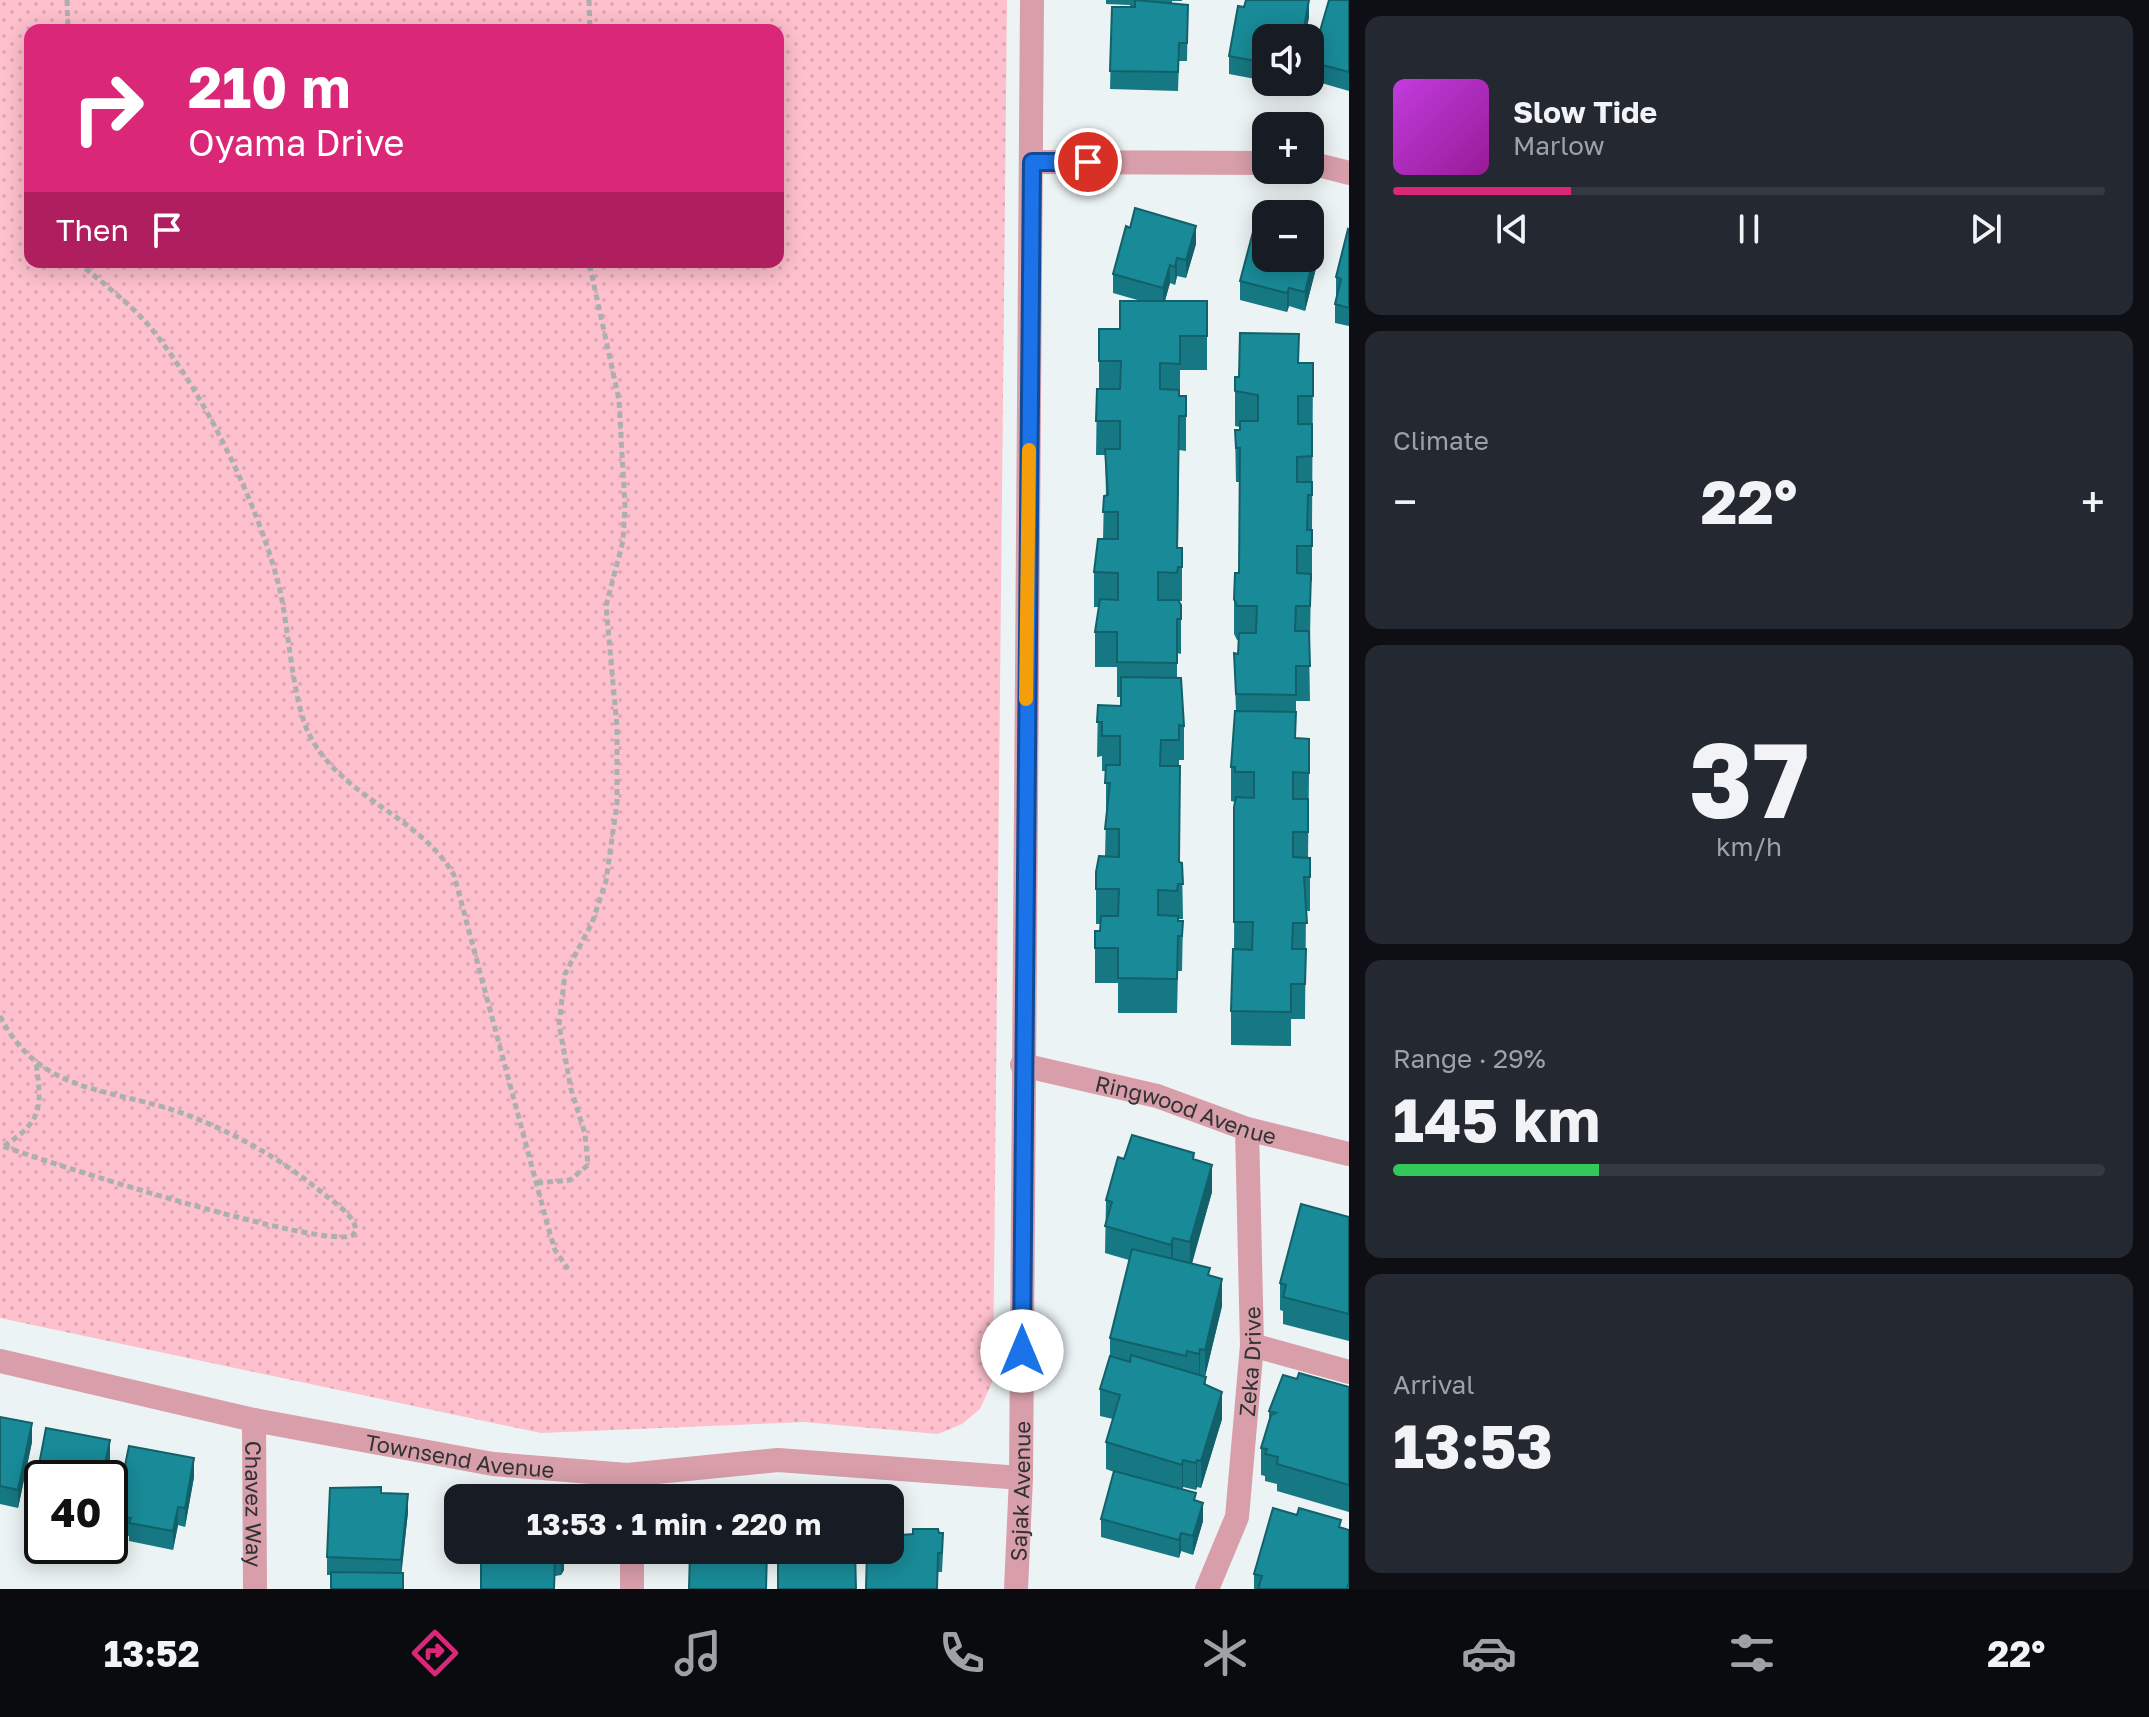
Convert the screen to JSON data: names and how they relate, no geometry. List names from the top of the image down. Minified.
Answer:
{"streets":{"street":["Ringwood Avenue","Zeka Drive","Townsend Avenue","Sajak Avenue","Chavez Way"]},"crossings":[["Ringwood Avenue","Zeka Drive"],["Ringwood Avenue","Sajak Avenue"],["Townsend Avenue","Sajak Avenue"],["Townsend Avenue","Chavez Way"]],"page":{"map_buttons":["+","−"],"turn":["210 m","Oyama Drive"],"song":["Slow Tide","Marlow"],"then":"Then","tile":["Climate",["37","km/h"],["Range · 29%","145 km"],["Arrival","13:53"]],"heat":["−","22°","+"],"limit":"40","trip":"13:53 · 1 min · 220 m","tabs":["13:52","22°"]}}
